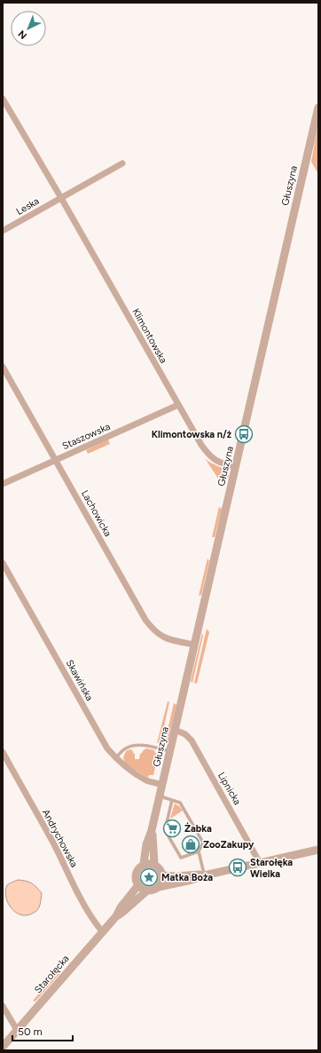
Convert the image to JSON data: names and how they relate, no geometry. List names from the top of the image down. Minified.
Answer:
{"streets":{"street":["Głuszyna","Leska","Klimontowska","Staszowska","Lachowicka","Skawińska","Lipnicka","Andrychowska","Starołęcka"]},"crossings":[["Głuszyna","Klimontowska"],["Głuszyna","Lachowicka"],["Głuszyna","Skawińska"],["Głuszyna","Lipnicka"],["Głuszyna","Starołęcka"],["Leska","Klimontowska"],["Klimontowska","Staszowska"],["Staszowska","Lachowicka"],["Andrychowska","Starołęcka"]],"places":{"bus stop":["Klimontowska n/ż","Starołęka Wielka"],"supermarket":["Żabka"],"shop":["ZooZakupy"],"place":["Matka Boża"]},"scale_bar":"50 m","north":"bottom left"}
